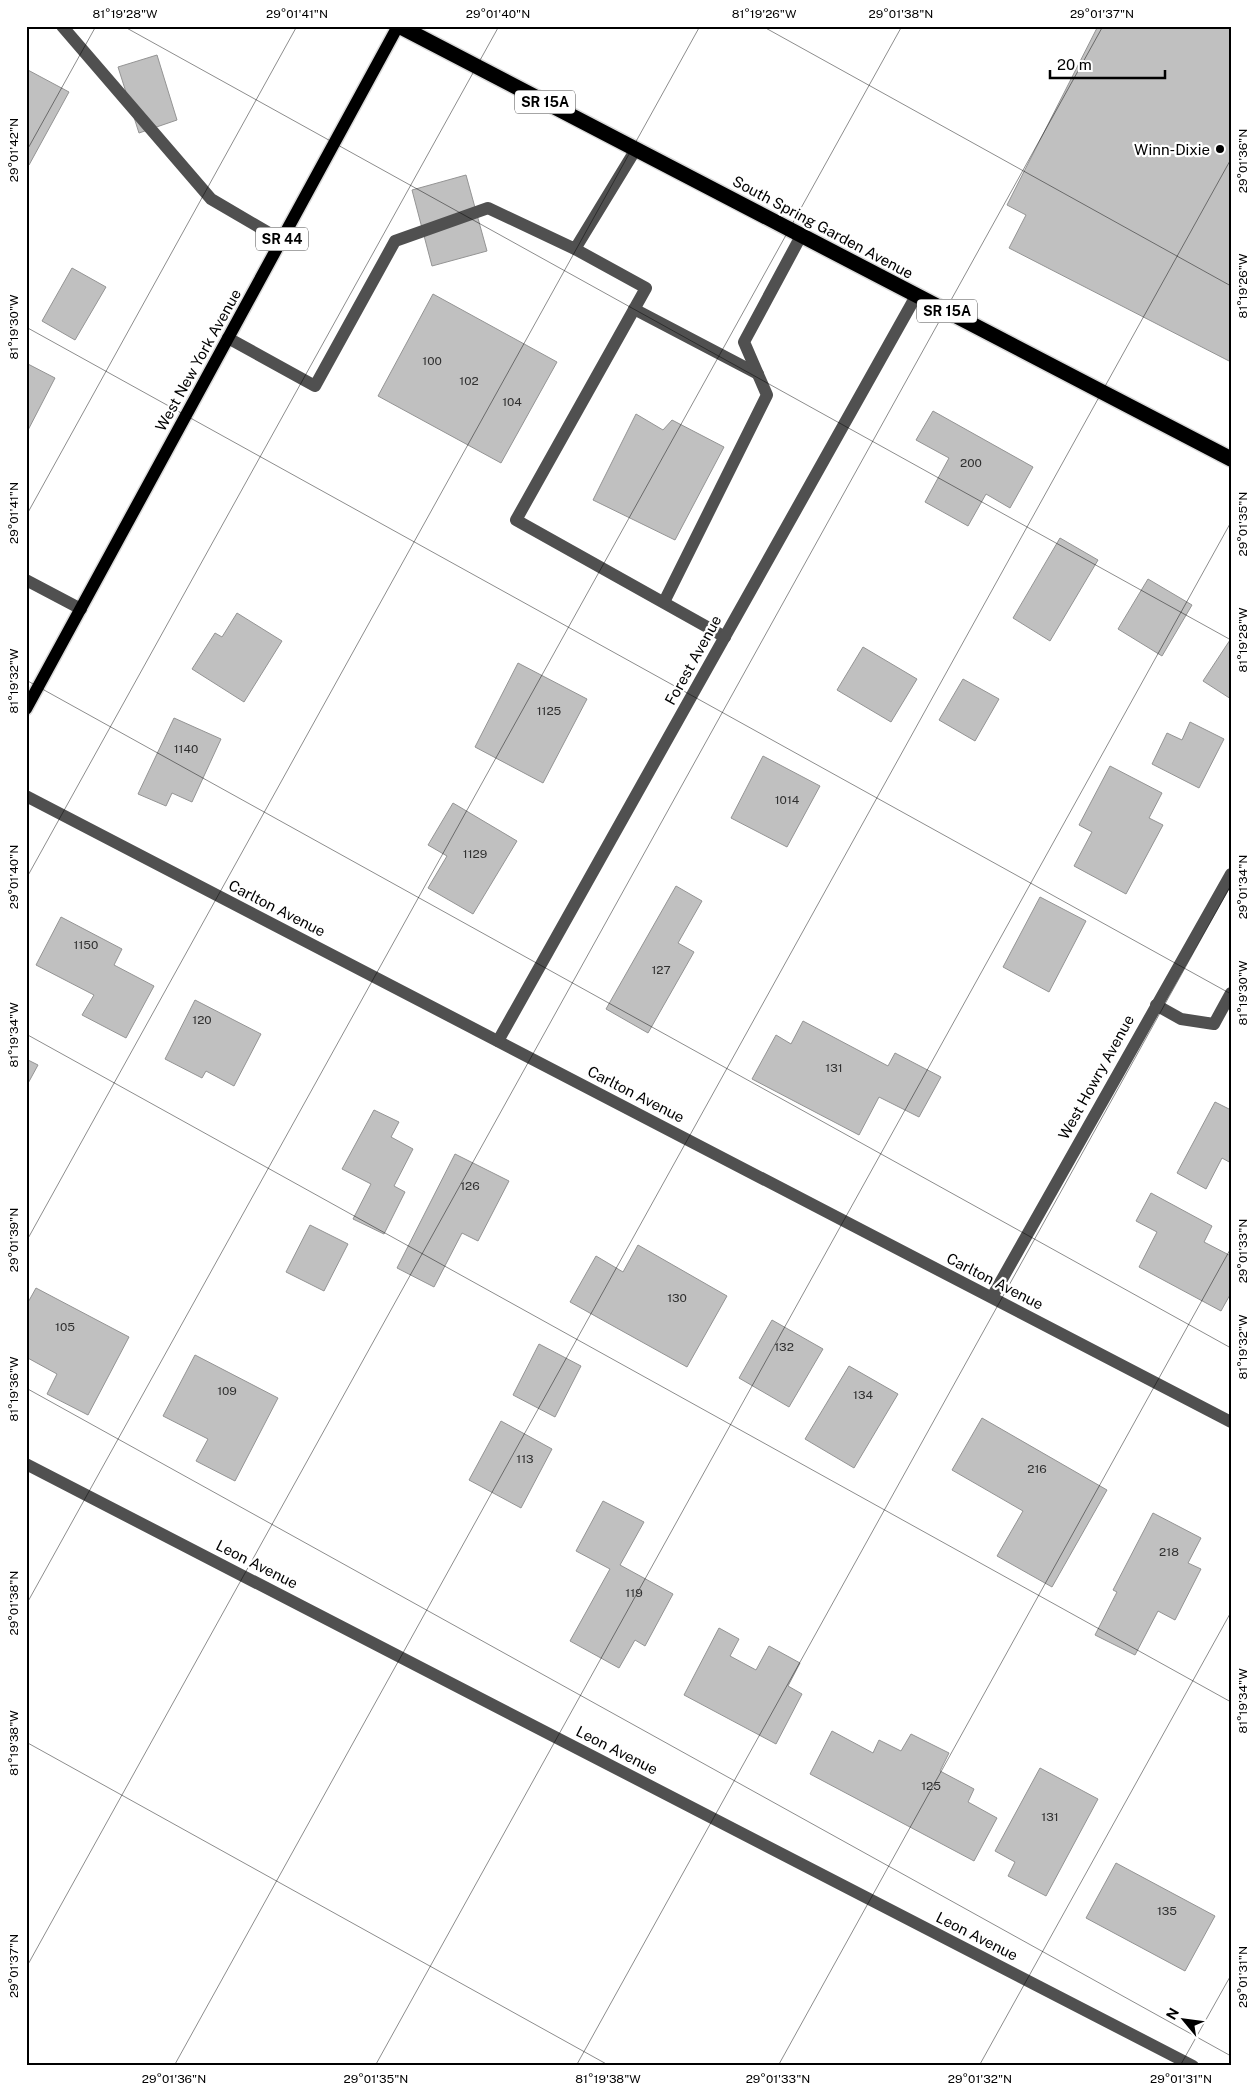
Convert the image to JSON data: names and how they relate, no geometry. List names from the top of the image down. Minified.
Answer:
{"streets":{"highway":["SR 15A","South Spring Garden Avenue"],"main road":["SR 44","West New York Avenue"],"street":["Forest Avenue","Carlton Avenue","West Howry Avenue","Leon Avenue"]},"crossings":[["South Spring Garden Avenue","West New York Avenue"],["South Spring Garden Avenue","Forest Avenue"],["Forest Avenue","Carlton Avenue"],["Carlton Avenue","West Howry Avenue"]],"places":["Winn-Dixie"],"house_numbers":["100","102","104","200","1125","1140","1014","1129","1150","127","120","131","126","130","105","132","109","134","113","216","218","119","125","131","135"],"scale_bar":"20 m","north":"top left","coordinates":["81°19'28\"W","29°01'41\"N","29°01'40\"N","81°19'26\"W","29°01'38\"N","29°01'37\"N","29°01'42\"N","29°01'36\"N","81°19'30\"W","29°01'35\"N","81°19'32\"W","29°01'34\"N","81°19'34\"W","29°01'39\"N","29°01'33\"N","81°19'36\"W","81°19'38\"W","29°01'31\"N","29°01'32\"N"]}
